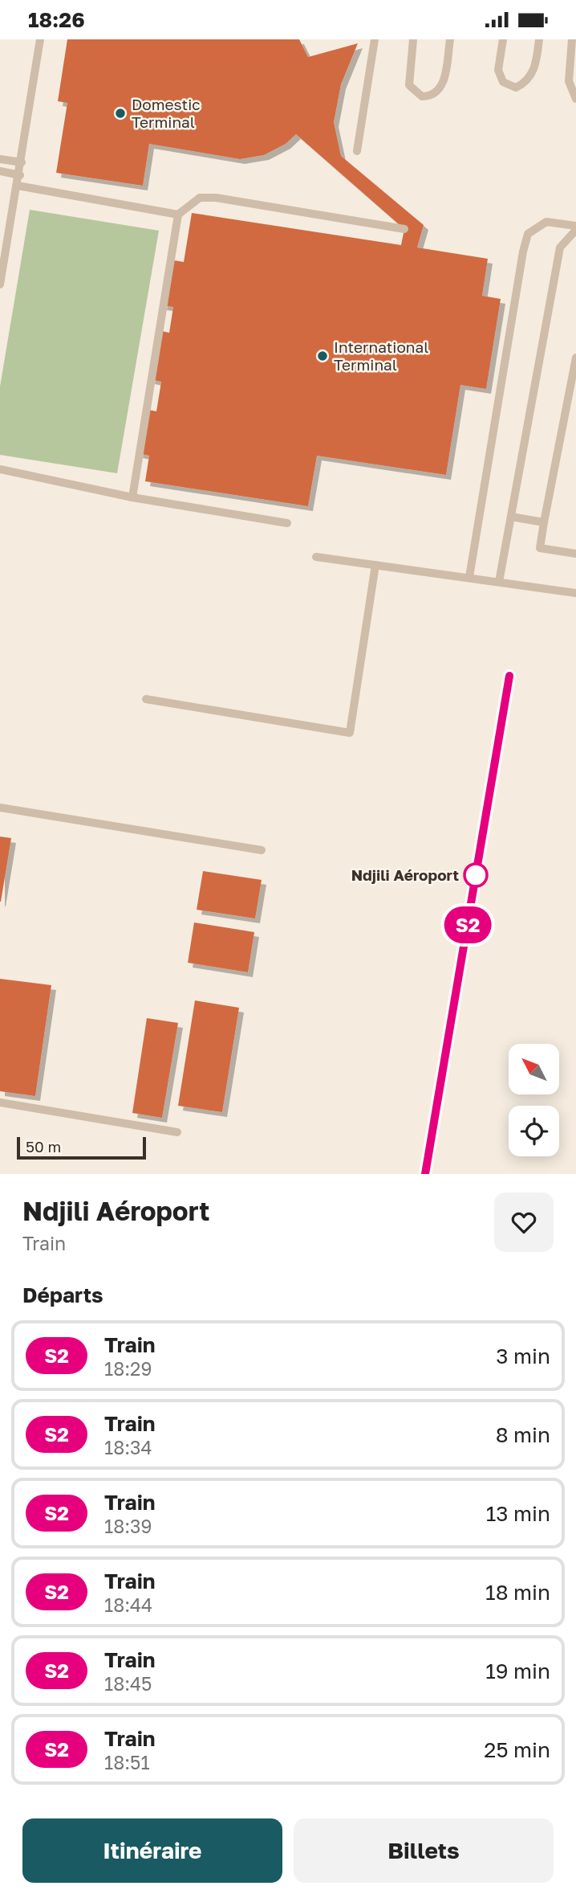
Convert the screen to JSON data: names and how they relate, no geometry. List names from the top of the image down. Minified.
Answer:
{"places":["Domestic Terminal","International Terminal","Ndjili Aéroport"],"scale_bar":"50 m","north":"top left","page":{"status":"18:26","on_map":"S2","scale":"50 m","heading":[["Ndjili Aéroport","Train"],"Départs"],"list":[{"mark":"S2","name":"Train","note":"18:29","value":"3 min"},{"mark":"S2","name":"Train","note":"18:34","value":"8 min"},{"mark":"S2","name":"Train","note":"18:39","value":"13 min"},{"mark":"S2","name":"Train","note":"18:44","value":"18 min"},{"mark":"S2","name":"Train","note":"18:45","value":"19 min"},{"mark":"S2","name":"Train","note":"18:51","value":"25 min"}],"buttons":["Itinéraire","Billets"]}}
